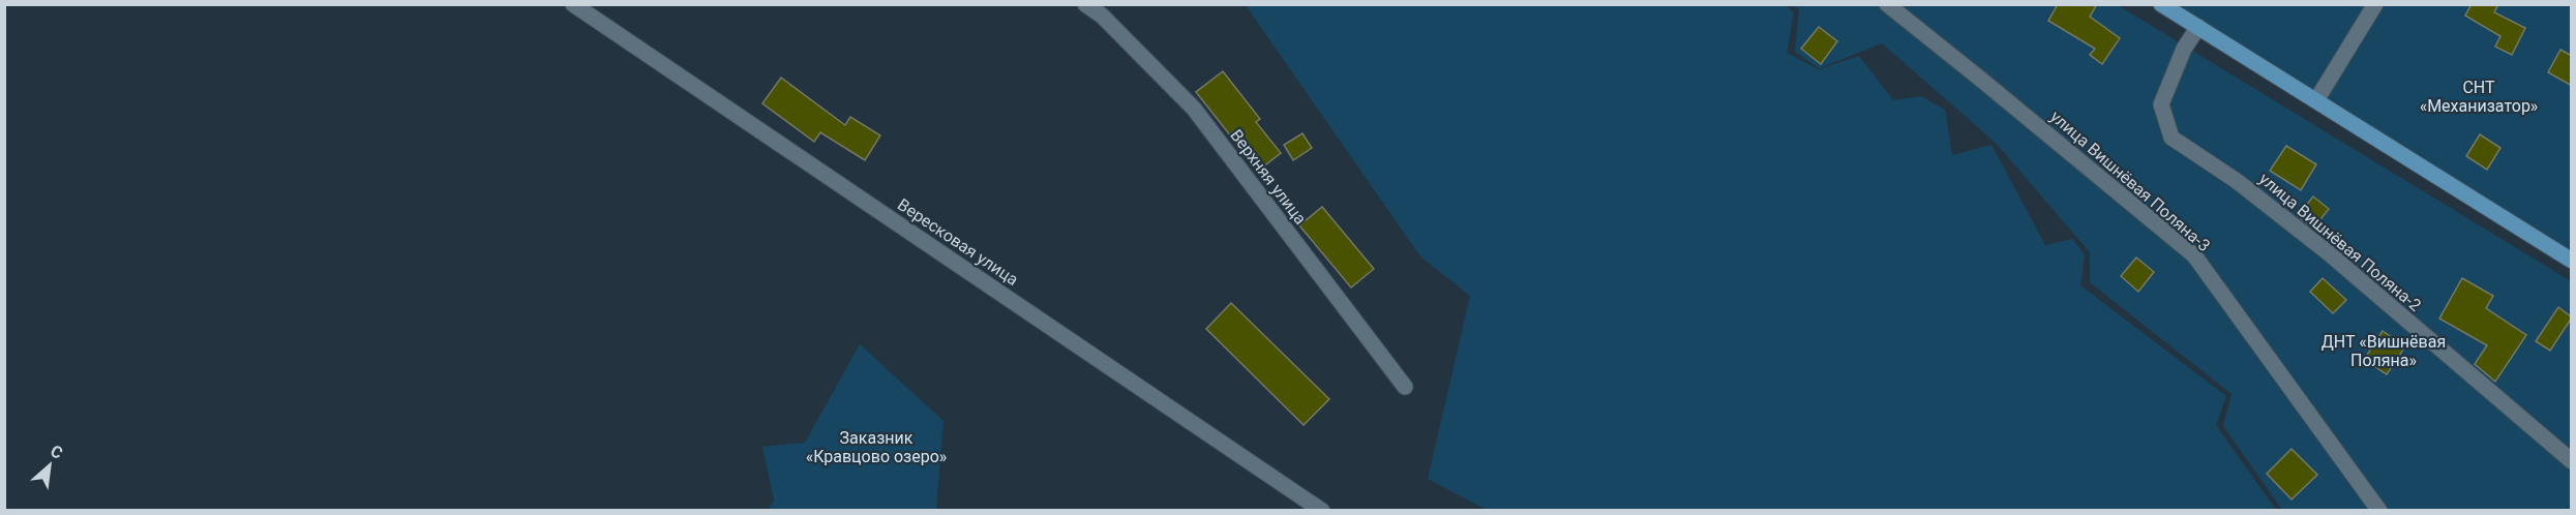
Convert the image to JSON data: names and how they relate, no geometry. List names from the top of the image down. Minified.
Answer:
{"streets":{"street":["Верхняя улица","улица Вишнёвая Поляна-3","Вересковая улица","улица Вишнёвая Поляна-2"]},"parks":["СНТ «Механизатор»","ДНТ «Вишнёвая Поляна»","Заказник «Кравцово озеро»"],"north":"top right"}
